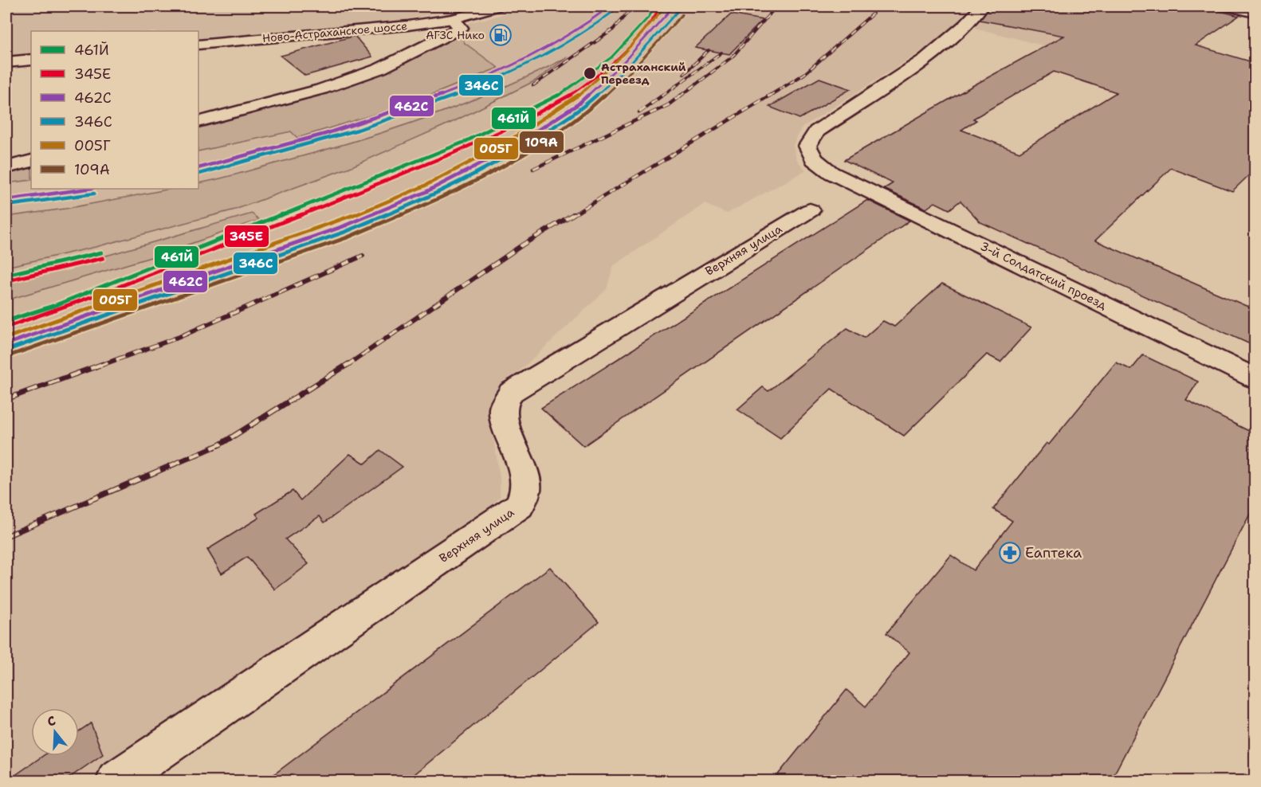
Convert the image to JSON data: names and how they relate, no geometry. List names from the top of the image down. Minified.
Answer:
{"streets":{"main road":["Ново-Астраханское шоссе","Верхняя улица","3-й Солдатский проезд"]},"places":{"fuel station":["АГЗС Нико"],"other":["Астраханский Переезд"],"pharmacy":["Еаптека"]},"lines":["transit line 461Й","transit line 462С","transit line 005Г","transit line 345Е","transit line 346С","transit line 109А"],"legend":["461Й","345Е","462С","346С","005Г","109А"],"north":"top"}
